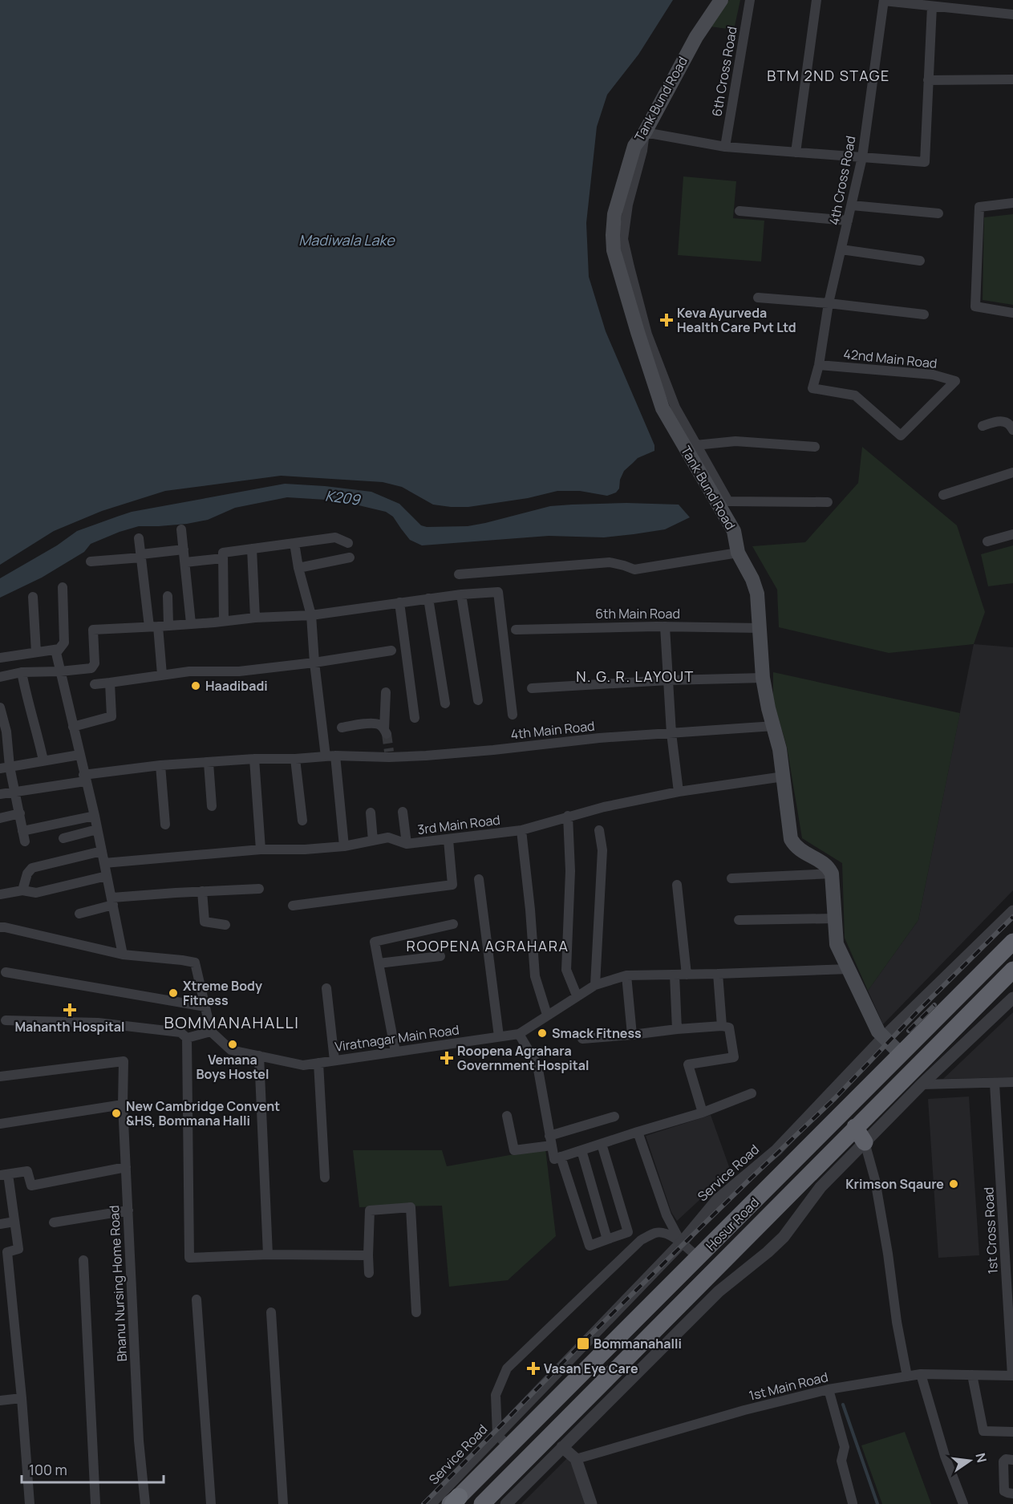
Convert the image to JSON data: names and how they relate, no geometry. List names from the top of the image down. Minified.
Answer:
{"streets":{"highway":["Hosur Road"],"main road":["Tank Bund Road"],"street":["6th Cross Road","4th Cross Road","42nd Main Road","6th Main Road","4th Main Road","3rd Main Road","Viratnagar Main Road","Service Road","1st Cross Road","Bhanu Nursing Home Road","1st Main Road"]},"crossings":[["Tank Bund Road","6th Main Road"],["Tank Bund Road","4th Main Road"],["Tank Bund Road","3rd Main Road"],["4th Cross Road","42nd Main Road"],["1st Cross Road","1st Main Road"]],"districts":["BTM 2ND STAGE","N. G. R. LAYOUT","ROOPENA AGRAHARA","BOMMANAHALLI"],"water":["Madiwala Lake","K209"],"places":{"health":["Keva Ayurveda Health Care Pvt Ltd","Mahanth Hospital","Roopena Agrahara Government Hospital","Vasan Eye Care"],"other":["Haadibadi","Xtreme Body Fitness","Smack Fitness","Vemana Boys Hostel","New Cambridge Convent &HS, Bommana Halli","Krimson Sqaure"],"transit":["Bommanahalli"]},"scale_bar":"100 m","north":"right"}
